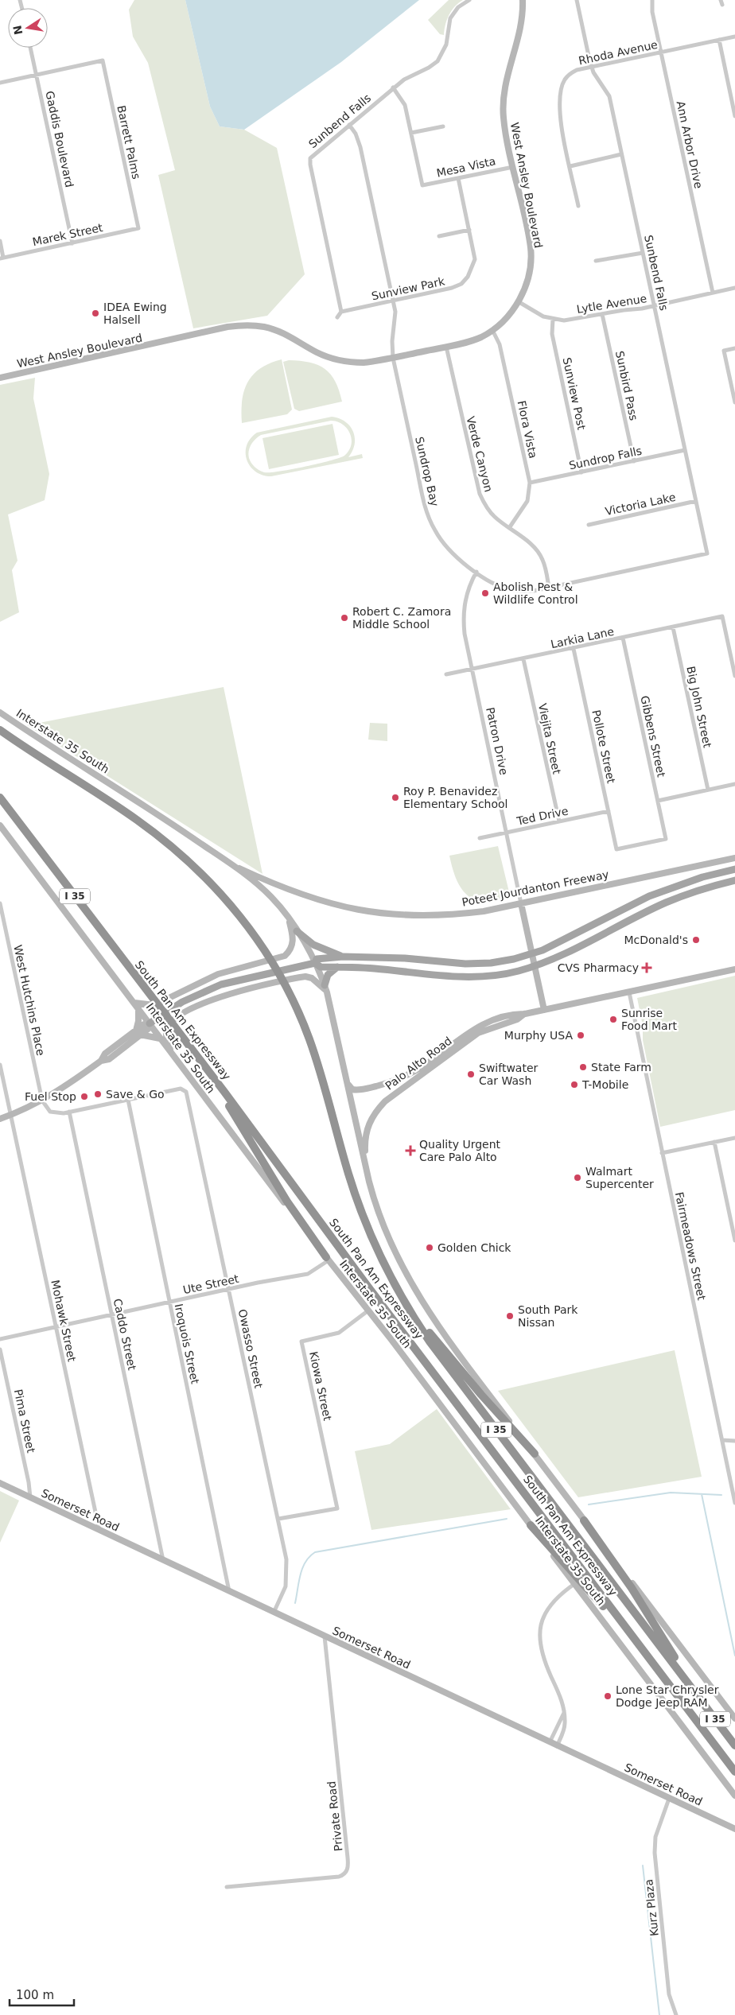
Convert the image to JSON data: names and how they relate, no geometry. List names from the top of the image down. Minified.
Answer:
{"streets":{"highway":["I 35","South Pan Am Expressway"],"main road":["West Ansley Boulevard","Interstate 35 South","Patron Drive","Poteet Jourdanton Freeway","Palo Alto Road","Somerset Road"],"street":["Rhoda Avenue","Sunbend Falls","Gaddis Boulevard","Barrett Palms","Ann Arbor Drive","Mesa Vista","Marek Street","Sunview Park","Lytle Avenue","Sunbird Pass","Sunview Post","Flora Vista","Verde Canyon","Sundrop Falls","Sundrop Bay","Victoria Lake","Larkia Lane","Big John Street","Gibbens Street","Viejita Street","Pollote Street","Ted Drive","West Hutchins Place","Fairmeadows Street","Ute Street","Mohawk Street","Caddo Street","Iroquois Street","Owasso Street","Kiowa Street","Pima Street","Private Road","Kurz Plaza"]},"crossings":[["Rhoda Avenue","Sunbend Falls"],["Rhoda Avenue","Ann Arbor Drive"],["Sunbend Falls","Sunview Park"],["Sunbend Falls","Lytle Avenue"],["Sunbend Falls","Sundrop Falls"],["Sunbend Falls","Sundrop Bay"],["Sunbend Falls","Victoria Lake"],["Gaddis Boulevard","Barrett Palms"],["Gaddis Boulevard","Marek Street"],["Barrett Palms","Marek Street"],["Ann Arbor Drive","Lytle Avenue"],["Mesa Vista","West Ansley Boulevard"],["Mesa Vista","Sunview Park"],["West Ansley Boulevard","Lytle Avenue"],["West Ansley Boulevard","Flora Vista"],["West Ansley Boulevard","Verde Canyon"],["West Ansley Boulevard","Sundrop Bay"],["Sunview Park","Sundrop Bay"],["Lytle Avenue","Sunbird Pass"],["Lytle Avenue","Sunview Post"],["Sunbird Pass","Sundrop Falls"],["Sunview Post","Sundrop Falls"],["Flora Vista","Verde Canyon"],["Flora Vista","Sundrop Falls"],["Verde Canyon","Sundrop Bay"],["Sundrop Bay","Patron Drive"],["Larkia Lane","Big John Street"],["Larkia Lane","Gibbens Street"],["Larkia Lane","Viejita Street"],["Larkia Lane","Patron Drive"],["Larkia Lane","Pollote Street"],["Gibbens Street","Pollote Street"],["Viejita Street","Ted Drive"],["Interstate 35 South","Poteet Jourdanton Freeway"],["Interstate 35 South","Palo Alto Road"],["Interstate 35 South","Ute Street"],["Interstate 35 South","Kiowa Street"],["Patron Drive","Ted Drive"],["Patron Drive","Poteet Jourdanton Freeway"],["Patron Drive","Palo Alto Road"],["Pollote Street","Ted Drive"],["Palo Alto Road","Fairmeadows Street"],["Ute Street","Mohawk Street"],["Ute Street","Caddo Street"],["Ute Street","Iroquois Street"],["Ute Street","Owasso Street"],["Mohawk Street","Somerset Road"],["Caddo Street","Somerset Road"],["Iroquois Street","Owasso Street"],["Iroquois Street","Somerset Road"],["Owasso Street","Kiowa Street"],["Owasso Street","Somerset Road"],["Pima Street","Somerset Road"],["Somerset Road","Private Road"],["Somerset Road","Kurz Plaza"]],"places":{"other":["IDEA Ewing Halsell","Abolish Pest & Wildlife Control","Robert C. Zamora Middle School","Roy P. Benavidez Elementary School","McDonald's","Sunrise Food Mart","Murphy USA","State Farm","Swiftwater Car Wash","T-Mobile","Save & Go","Fuel Stop","Walmart Supercenter","Golden Chick","South Park Nissan","Lone Star Chrysler Dodge Jeep RAM"],"health":["CVS Pharmacy","Quality Urgent Care Palo Alto"]},"scale_bar":"100 m","north":"left"}
